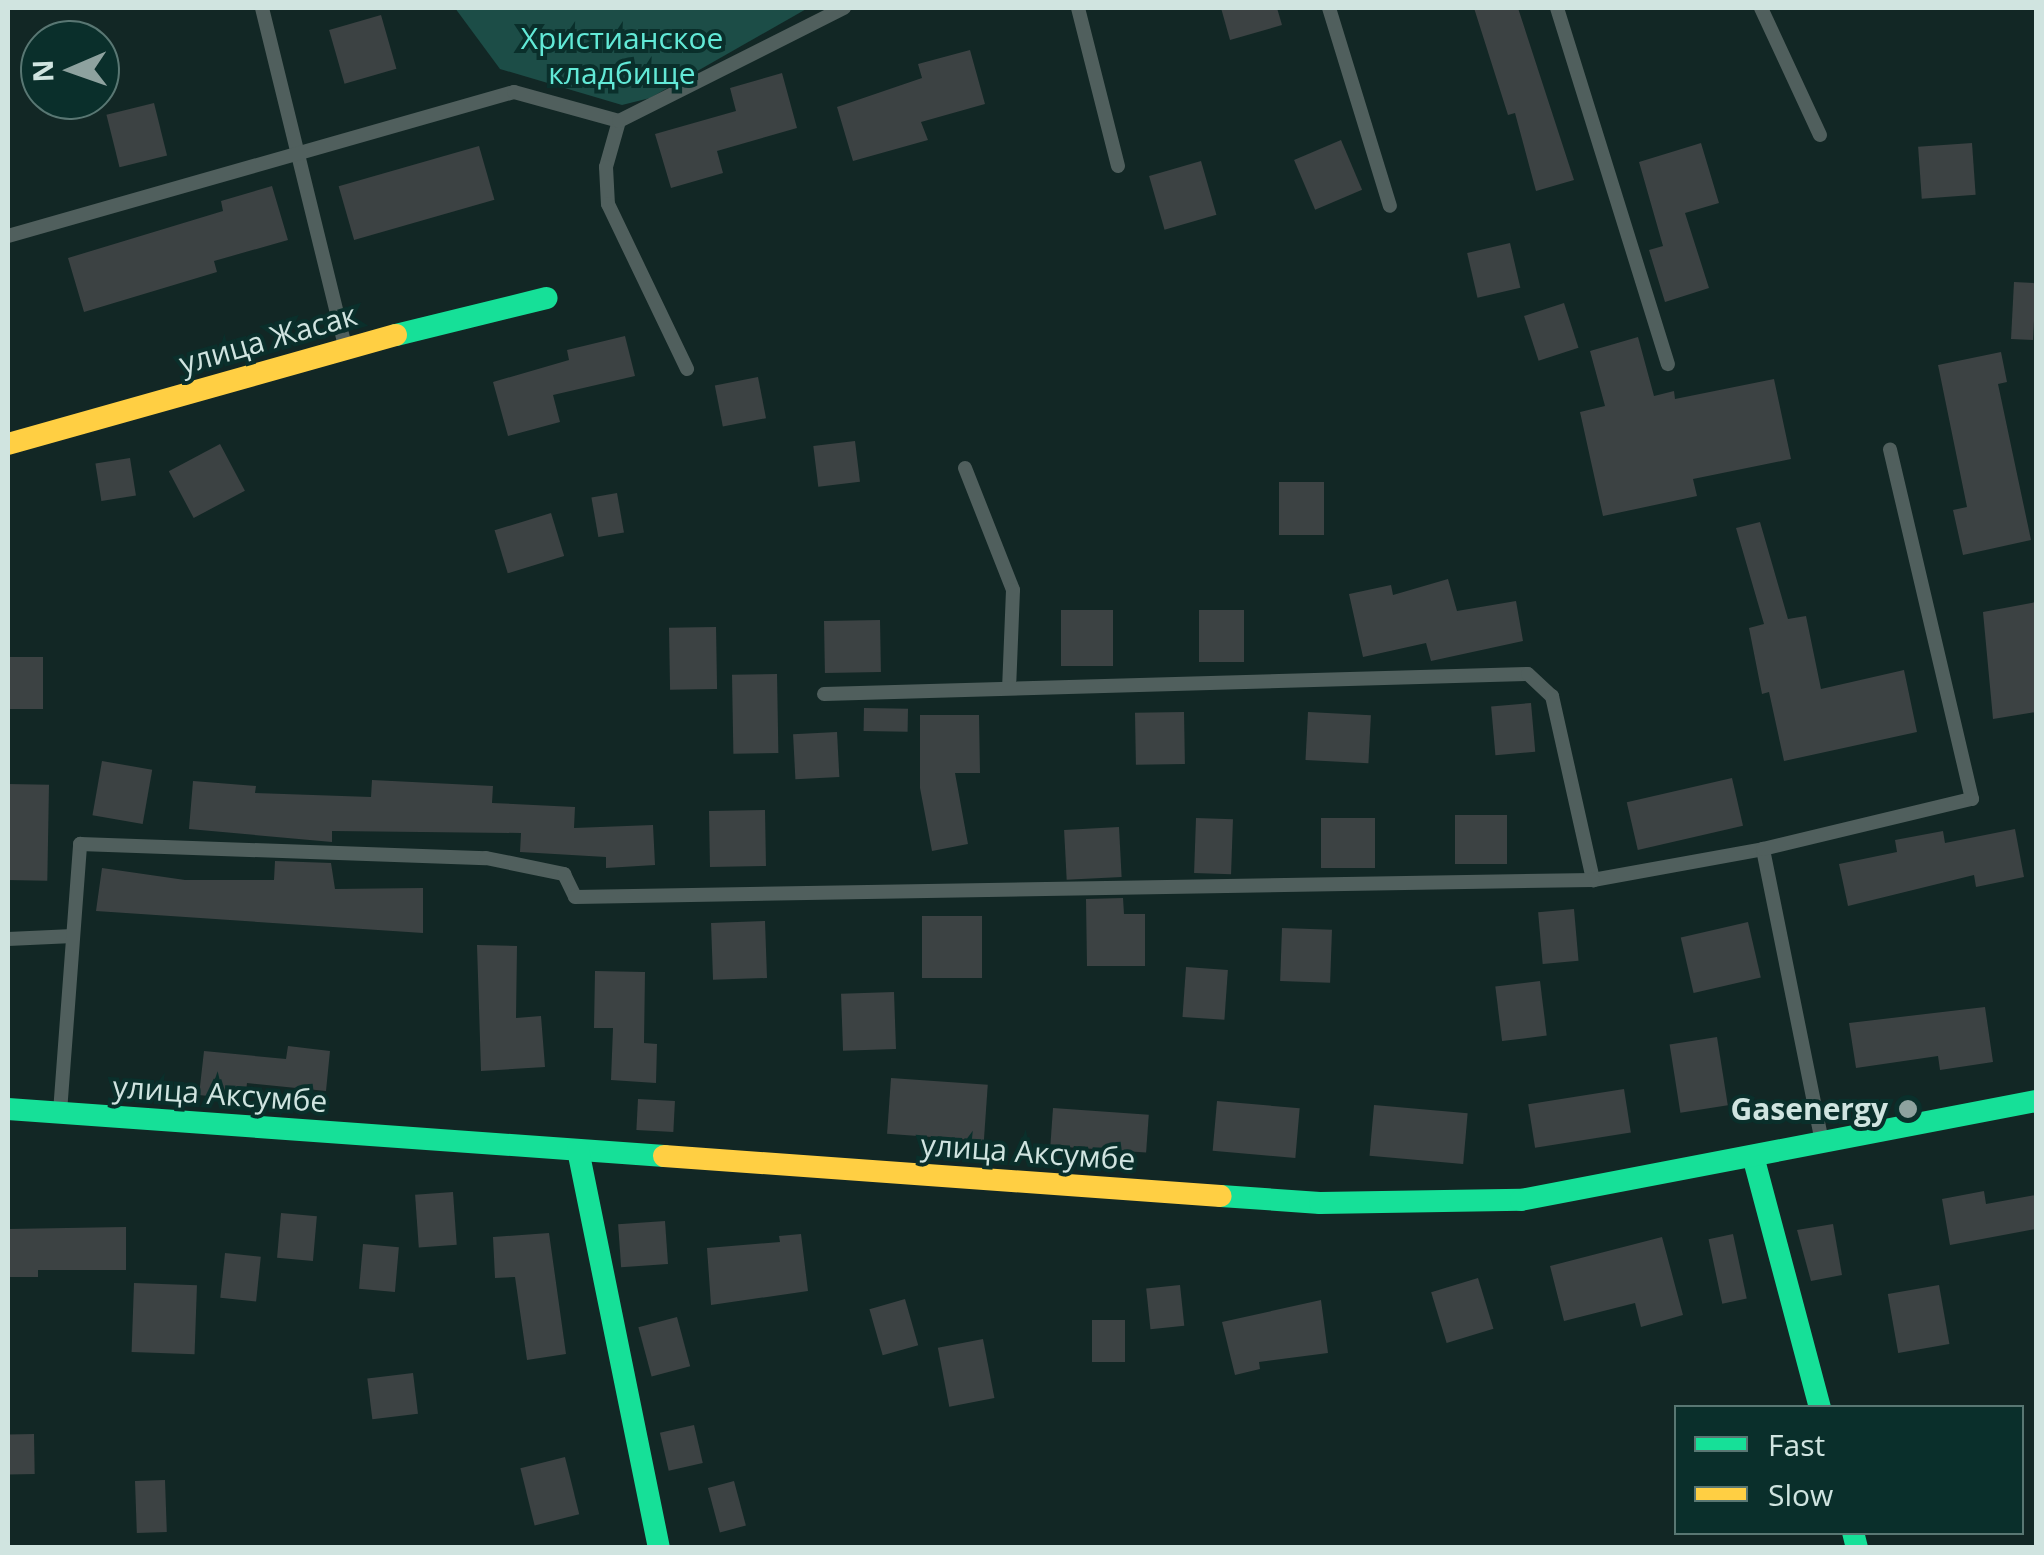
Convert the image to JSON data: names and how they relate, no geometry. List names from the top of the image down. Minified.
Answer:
{"streets":{"main road":["улица Жасак","улица Аксумбе"]},"parks":["Христианское кладбище"],"places":["Gasenergy"],"legend":["Fast","Slow"],"north":"left"}
